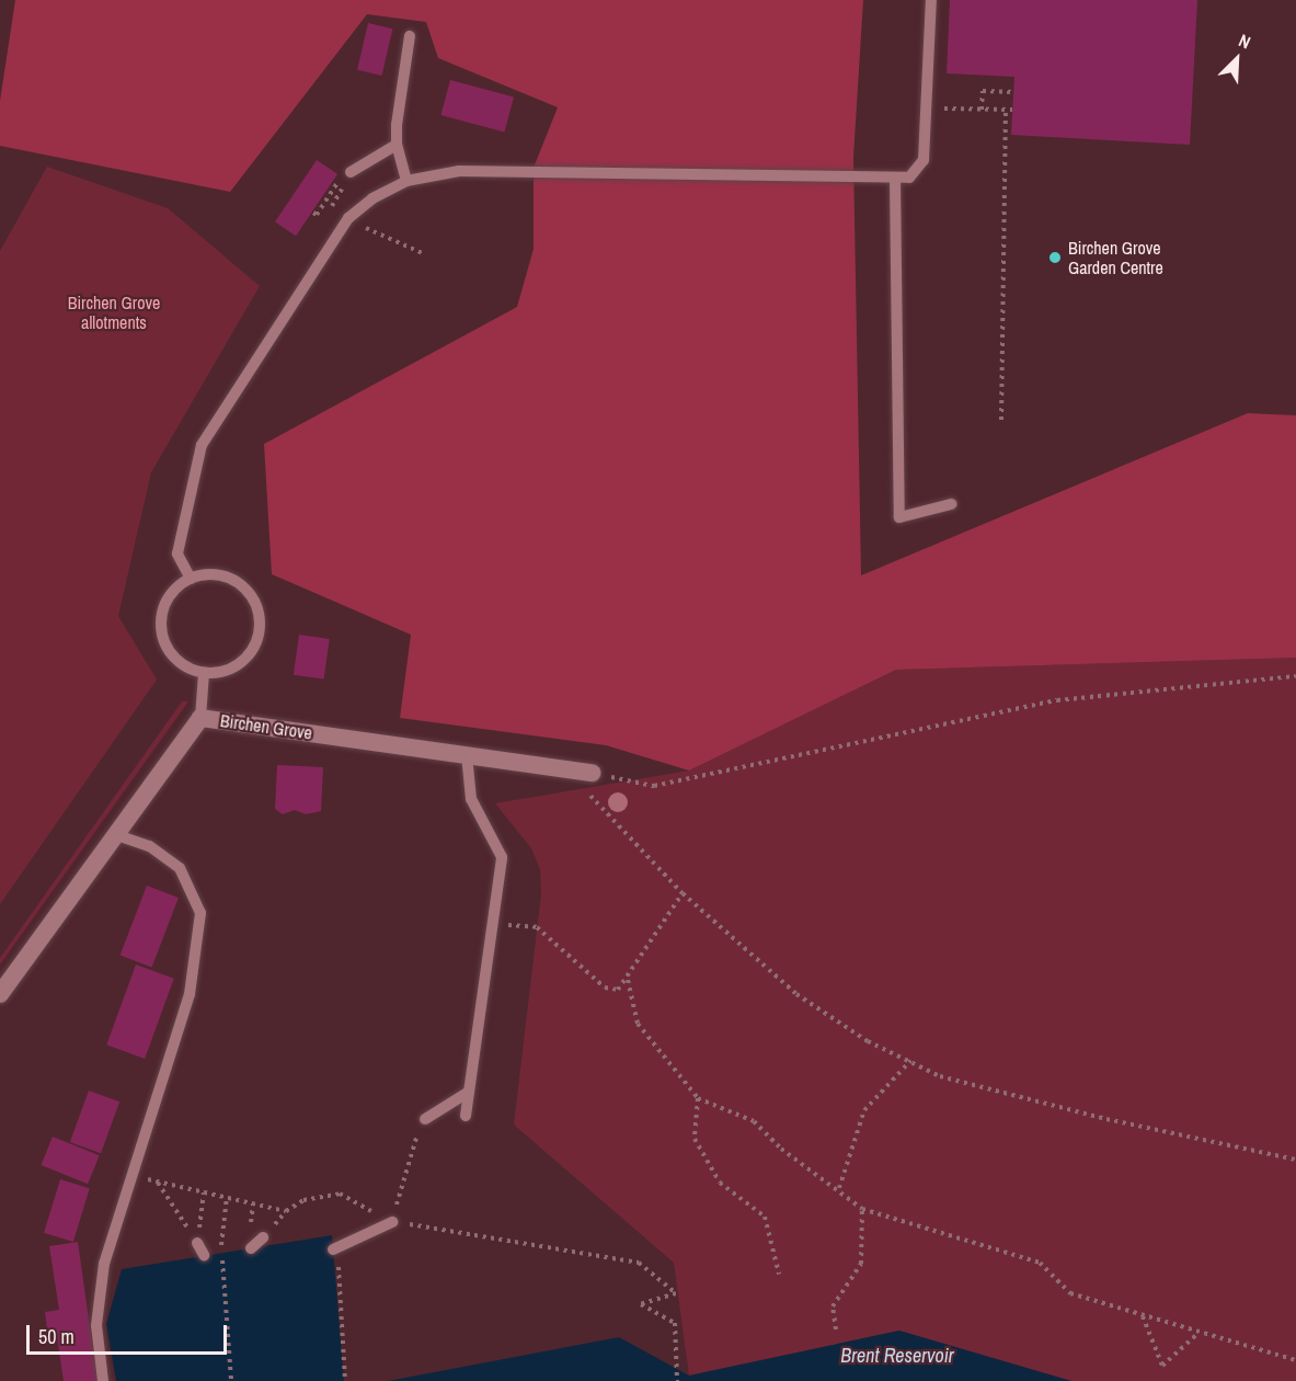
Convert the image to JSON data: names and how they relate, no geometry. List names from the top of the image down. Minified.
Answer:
{"streets":{"street":["Birchen Grove"]},"water":["Brent Reservoir"],"parks":["Birchen Grove allotments"],"places":["Birchen Grove Garden Centre"],"scale_bar":"50 m","north":"top right"}
